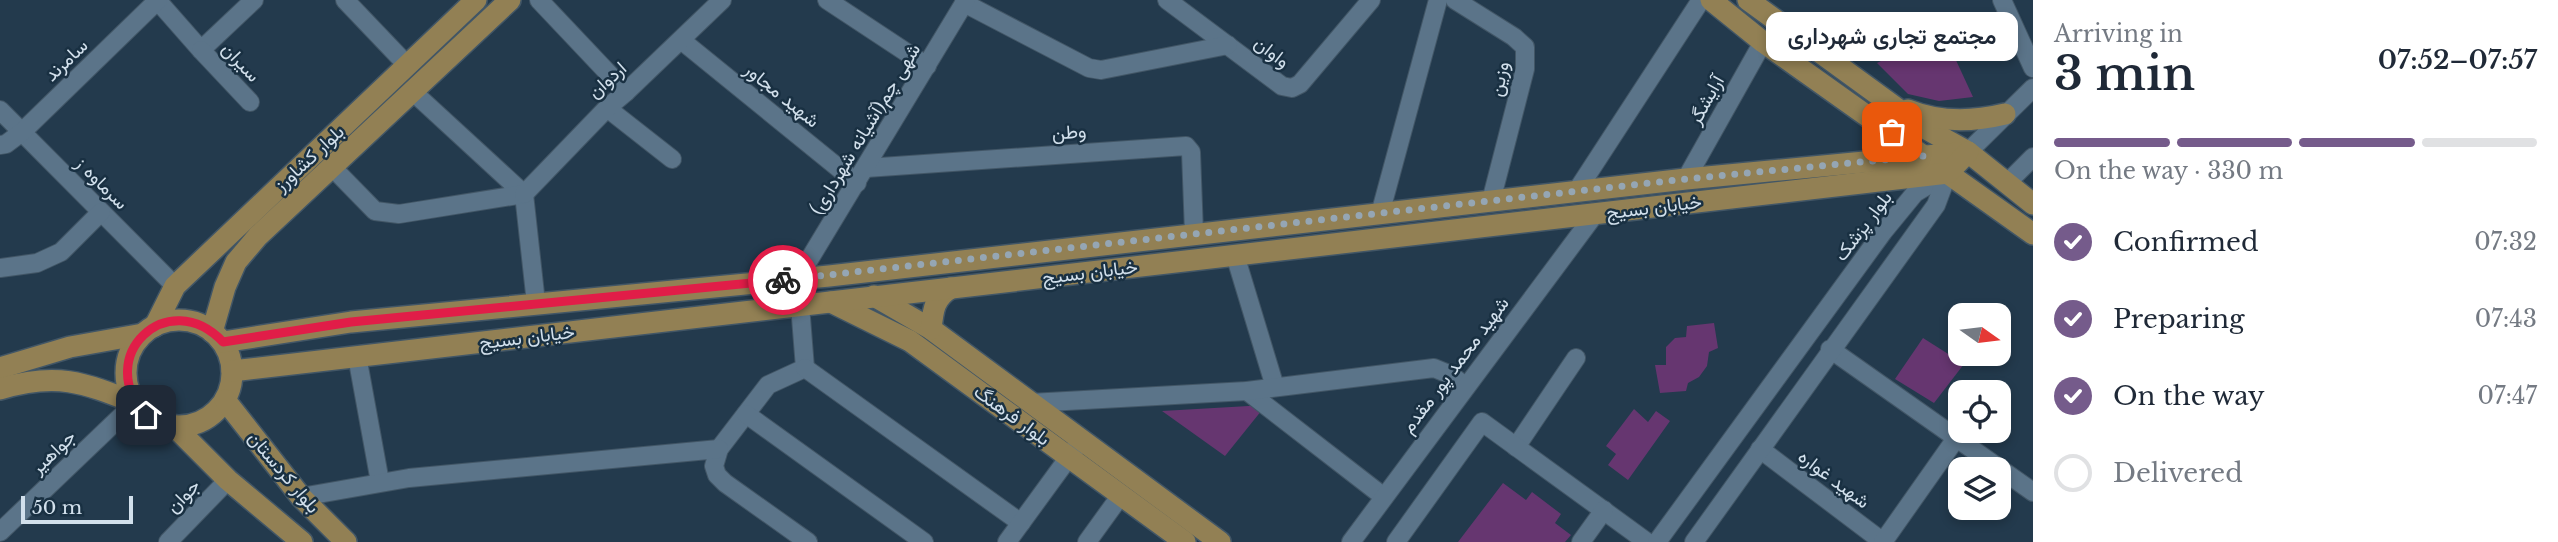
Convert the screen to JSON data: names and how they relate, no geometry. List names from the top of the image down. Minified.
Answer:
{"streets":{"main road":["بلوار کشاورز","خیابان بسیج","بلوار فرهنگ","بلوار کردستان"],"street":["واوان","سامرند","سیران","وزین","اردوان","شهید مجاور","آرایشگر","شهی چم(آشیانه شهرداری)","وطن","سرماوه ز","بلوار پزشک","شهید محمد پور مقدم","جواهیر","شهید غواره","جوان"]},"crossings":[["سامرند","سیران"],["سامرند","سرماوه ز"],["وزین","خیابان بسیج"],["اردوان","شهید مجاور"],["شهید مجاور","شهی چم(آشیانه شهرداری)"],["شهید مجاور","وطن"],["آرایشگر","خیابان بسیج"],["شهی چم(آشیانه شهرداری)","وطن"],["شهی چم(آشیانه شهرداری)","خیابان بسیج"],["وطن","خیابان بسیج"],["بلوار کشاورز","سرماوه ز"],["بلوار کشاورز","خیابان بسیج"],["بلوار کشاورز","جواهیر"],["بلوار کشاورز","بلوار کردستان"],["خیابان بسیج","بلوار پزشک"],["خیابان بسیج","شهید محمد پور مقدم"],["خیابان بسیج","بلوار فرهنگ"],["خیابان بسیج","جواهیر"],["خیابان بسیج","بلوار کردستان"],["جواهیر","بلوار کردستان"],["بلوار کردستان","جوان"]],"places":["مجتمع تجاری شهرداری"],"scale_bar":"50 m","north":"right","page":{"heading":["3 min","Arriving in","07:52–07:57"],"bubble":"مجتمع تجاری شهرداری","bar":"On the way · 330 m","list":[["Confirmed","07:32"],["Preparing","07:43"],["On the way","07:47"],"Delivered"],"scale":"50 m"}}
